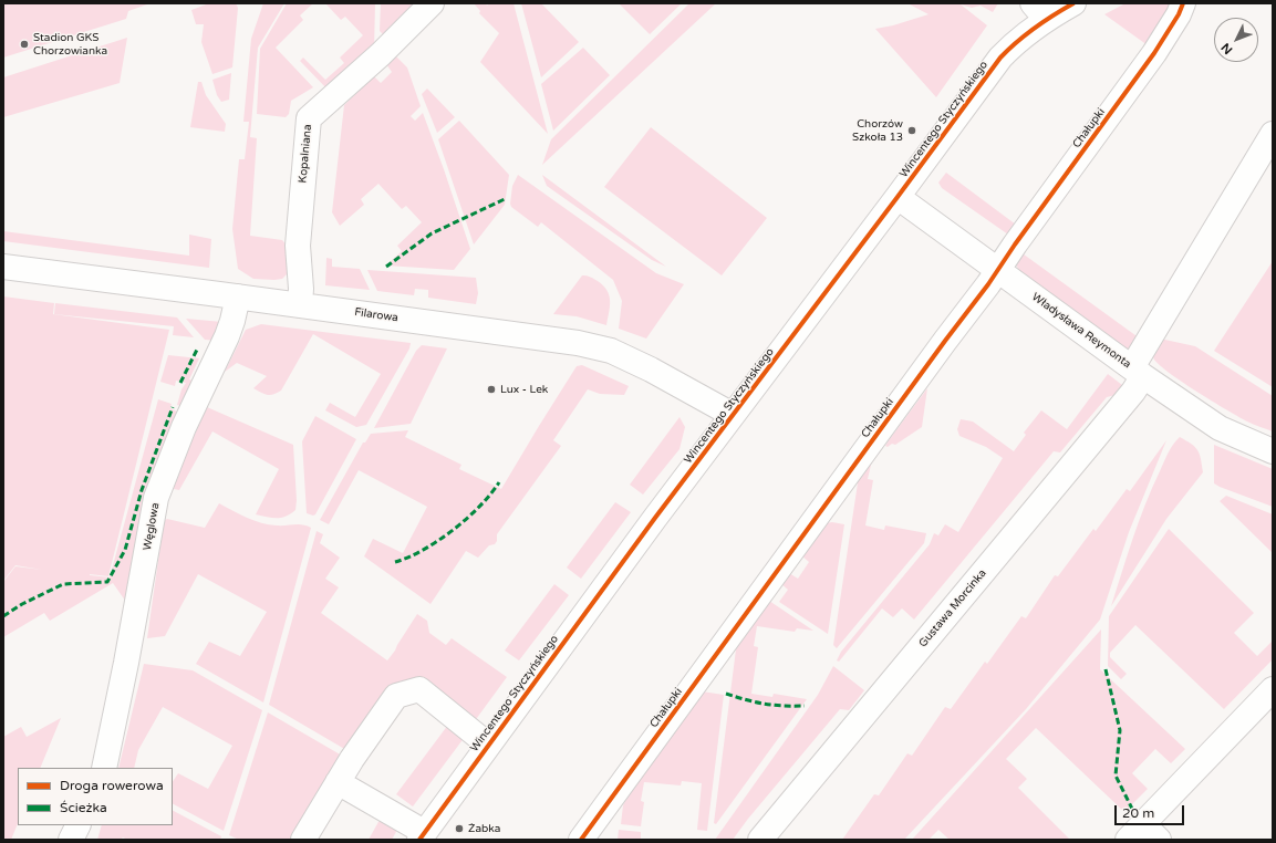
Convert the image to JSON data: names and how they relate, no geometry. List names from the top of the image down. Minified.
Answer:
{"streets":{"street":["Wincentego Styczyńskiego","Chałupki","Kopalniana","Filarowa","Władysława Reymonta","Węglowa","Gustawa Morcinka"]},"crossings":[["Wincentego Styczyńskiego","Filarowa"],["Wincentego Styczyńskiego","Władysława Reymonta"],["Chałupki","Władysława Reymonta"],["Kopalniana","Filarowa"],["Filarowa","Węglowa"],["Władysława Reymonta","Gustawa Morcinka"]],"places":["Stadion GKS Chorzowianka","Chorzów Szkoła 13","Lux - Lek","Żabka"],"legend":["Droga rowerowa","Ścieżka"],"scale_bar":"20 m","north":"bottom left"}
